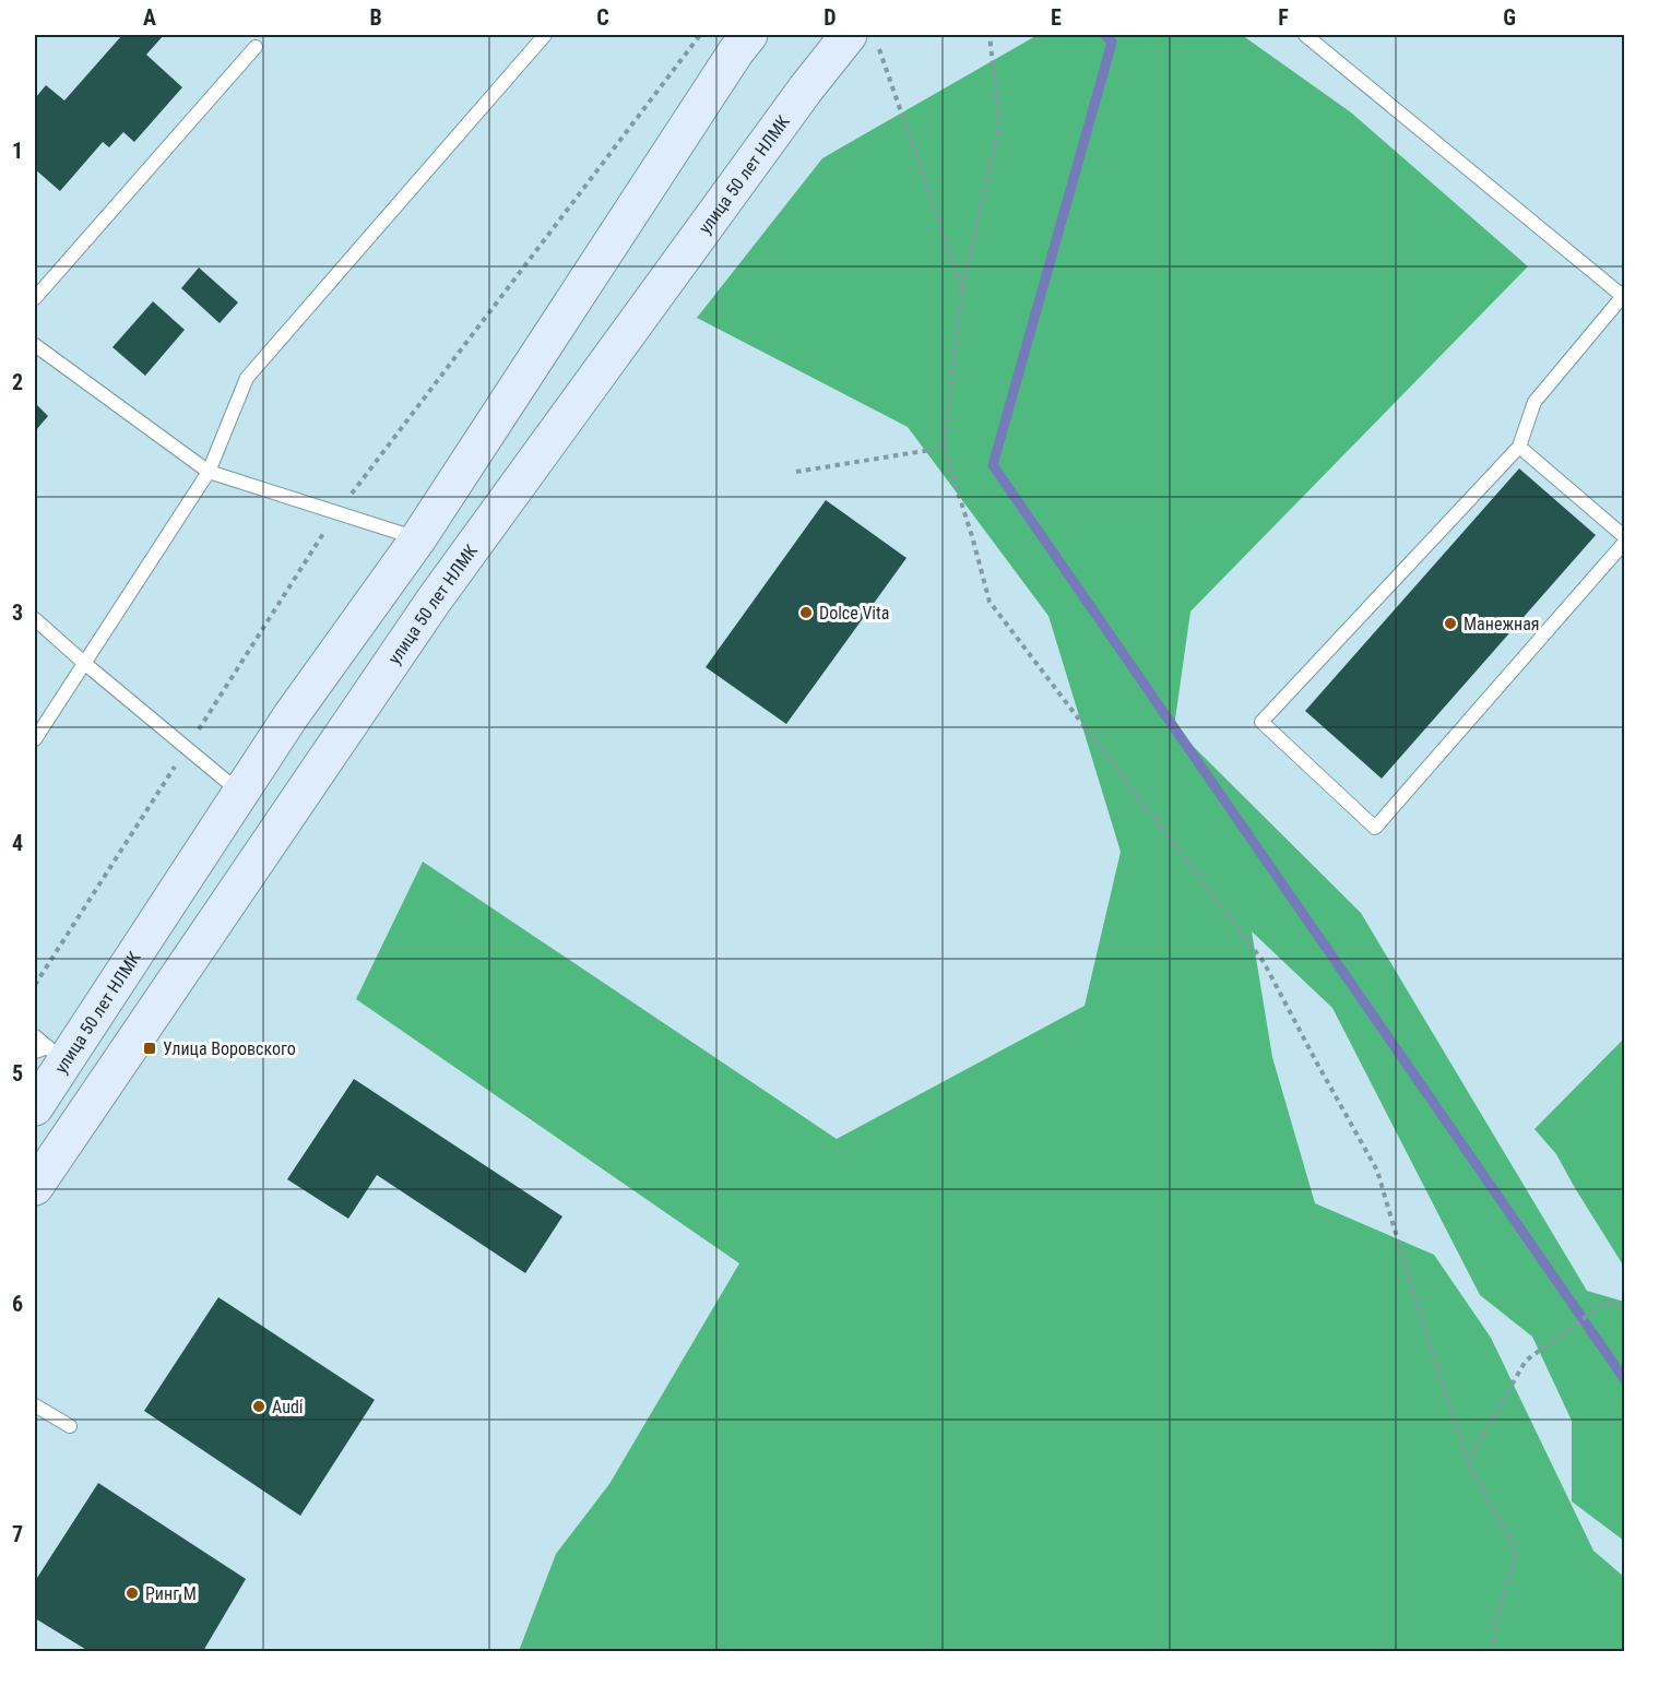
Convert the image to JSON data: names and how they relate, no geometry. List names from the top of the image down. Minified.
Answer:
{"streets":{"main road":["улица 50 лет НЛМК"]},"places":{"other":["Dolce Vita","Манежная","Audi","Ринг М"],"transit":["Улица Воровского"]},"grid":{"columns":["A","B","C","D","E","F","G"],"rows":["1","2","3","4","5","6","7"]}}
